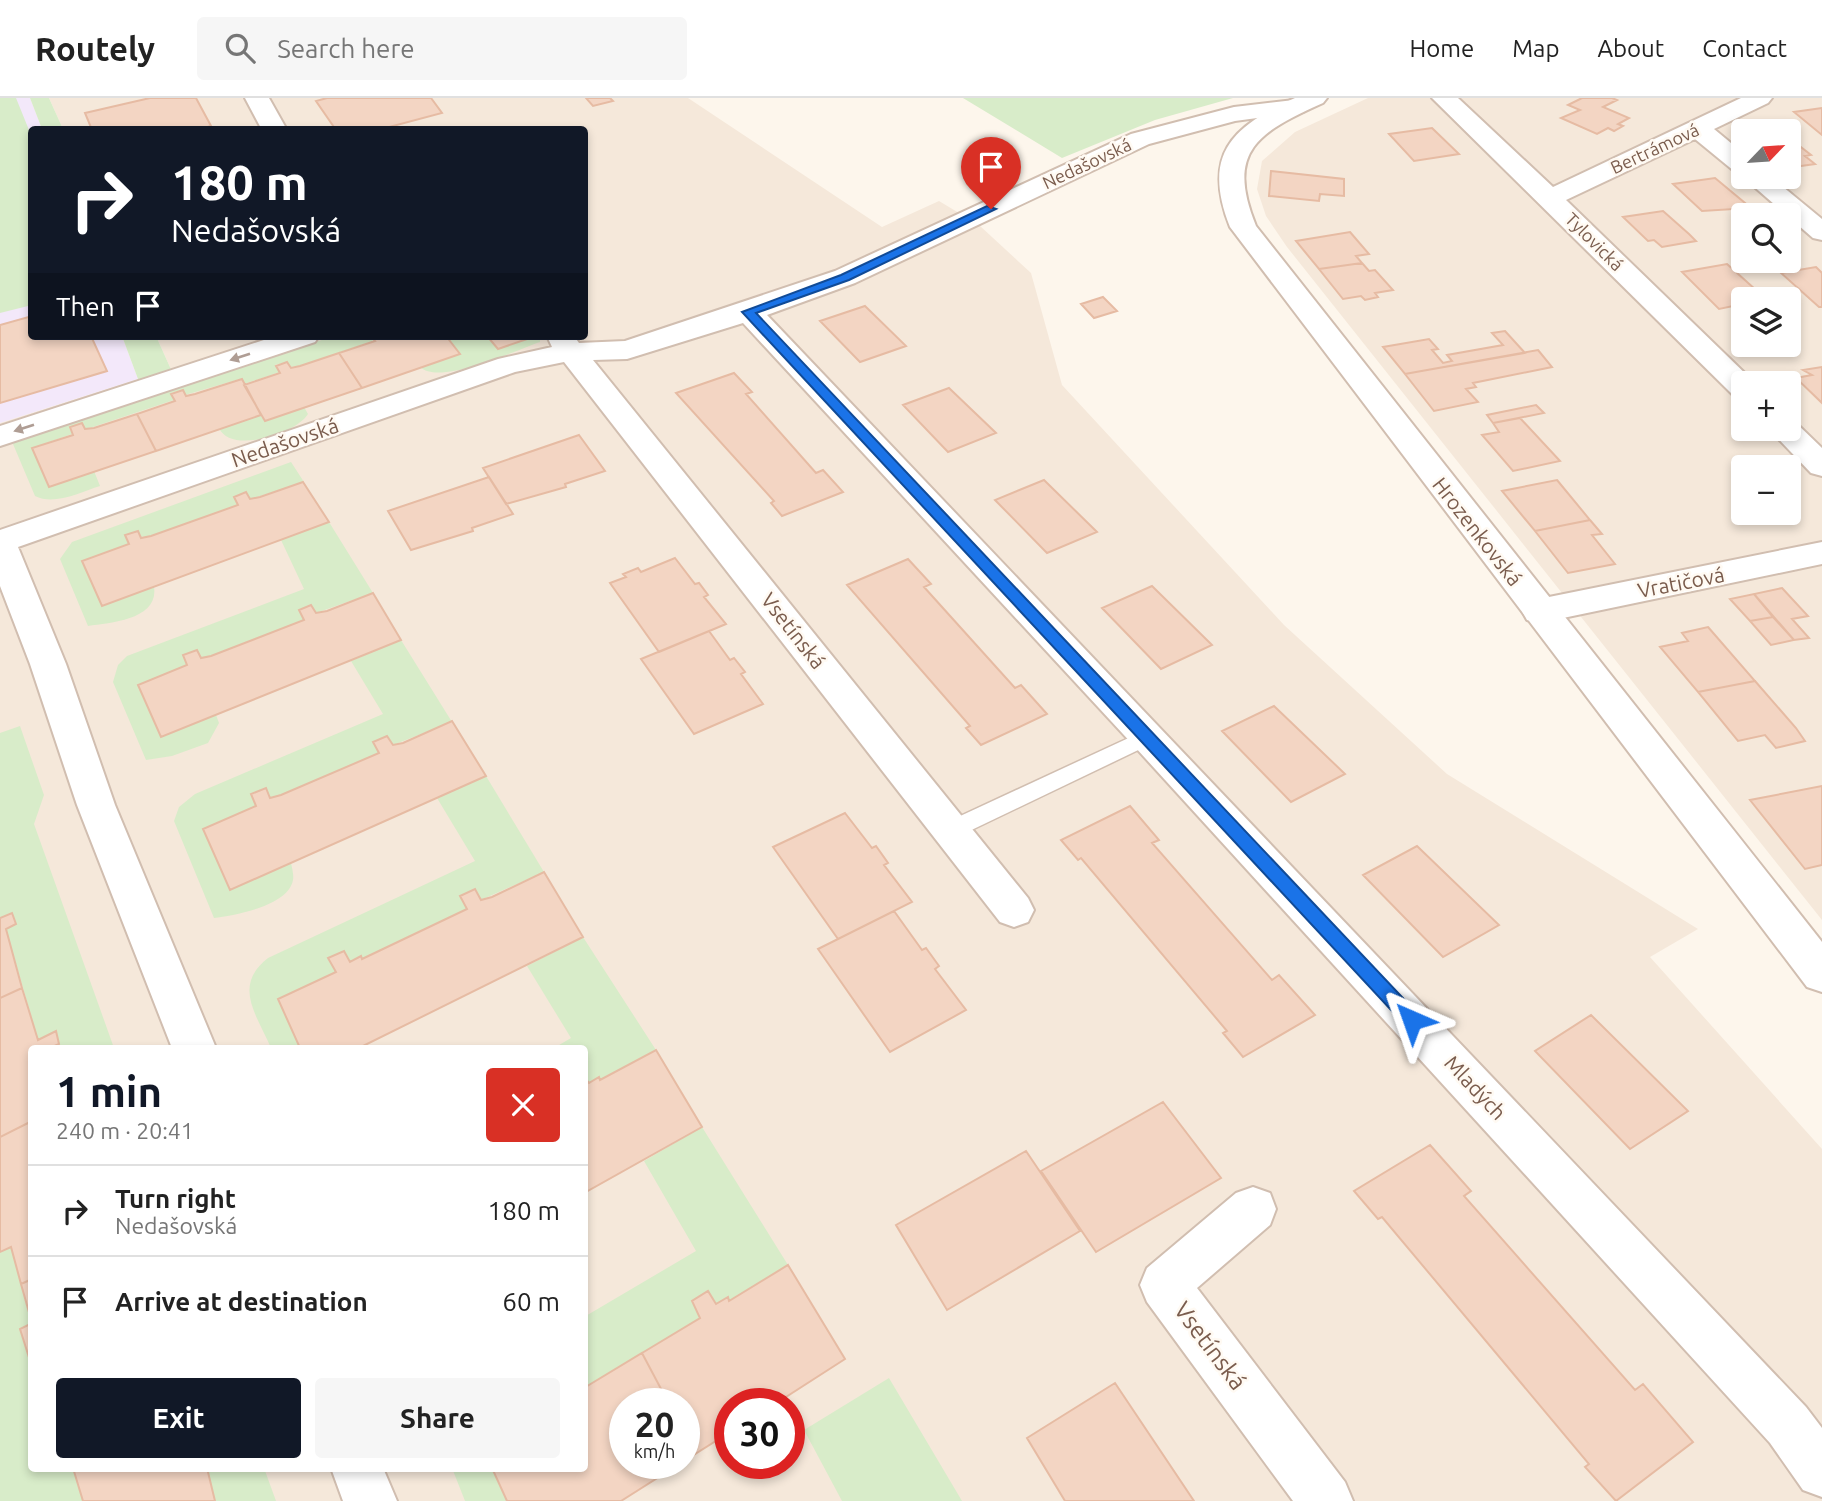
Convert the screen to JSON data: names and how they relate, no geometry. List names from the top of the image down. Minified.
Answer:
{"streets":{"street":["Bertrámová","Nedašovská","Tylovická","Hrozenkovská","Vratičová","Vsetínská","Mladých"]},"crossings":[["Bertrámová","Tylovická"],["Nedašovská","Hrozenkovská"],["Nedašovská","Vsetínská"],["Nedašovská","Mladých"],["Hrozenkovská","Vratičová"]],"north":"top right","page":{"header":"Routely","search":"Search here","nav":["Home","Map","About","Contact"],"map_buttons":["+","−"],"turn":["180 m","Nedašovská"],"then":"Then","heading":["1 min","240 m · 20:41"],"list":[{"name":"Turn right","note":"Nedašovská","value":"180 m"},{"name":"Arrive at destination","value":"60 m"}],"buttons":["Exit","Share"],"speed":"20 km/h","limit":"30"}}
